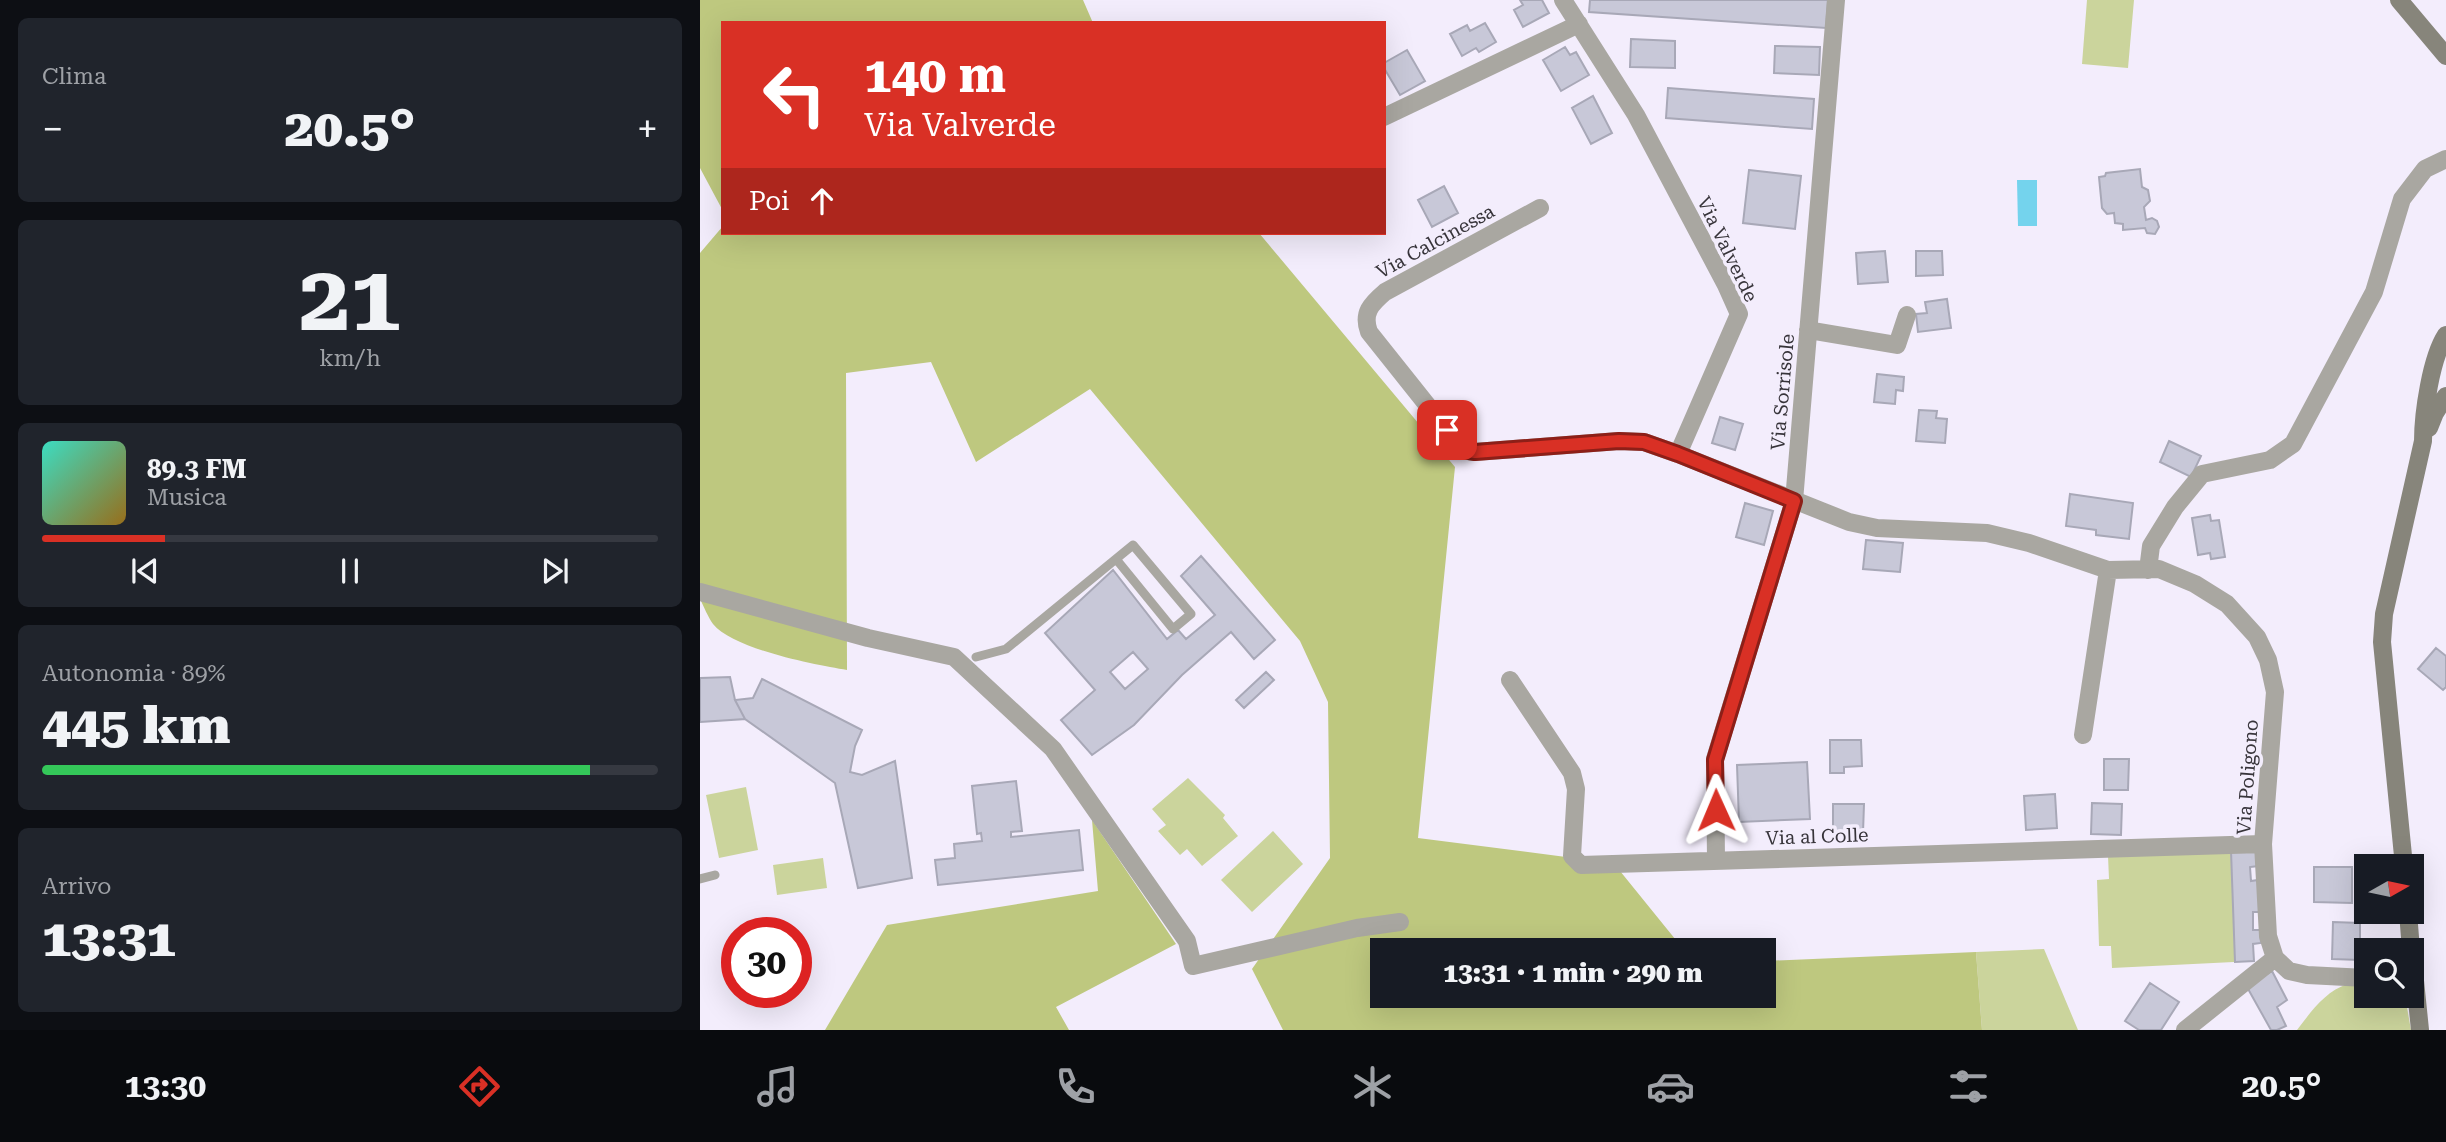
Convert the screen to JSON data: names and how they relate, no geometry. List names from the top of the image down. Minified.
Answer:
{"streets":{"street":["Via Calcinessa","Via Valverde","Via Sorrisole","Via Poligono","Via al Colle"]},"crossings":[["Via Calcinessa","Via Valverde"],["Via Sorrisole","Via Poligono"],["Via Sorrisole","Via al Colle"],["Via Poligono","Via al Colle"]],"north":"right","page":{"tile":["Clima",["21","km/h"],["Autonomia · 89%","445 km"],["Arrivo","13:31"]],"turn":["140 m","Via Valverde"],"heat":["−","20.5°","+"],"then":"Poi","song":["89.3 FM","Musica"],"limit":"30","trip":"13:31 · 1 min · 290 m","tabs":["13:30","20.5°"]}}
